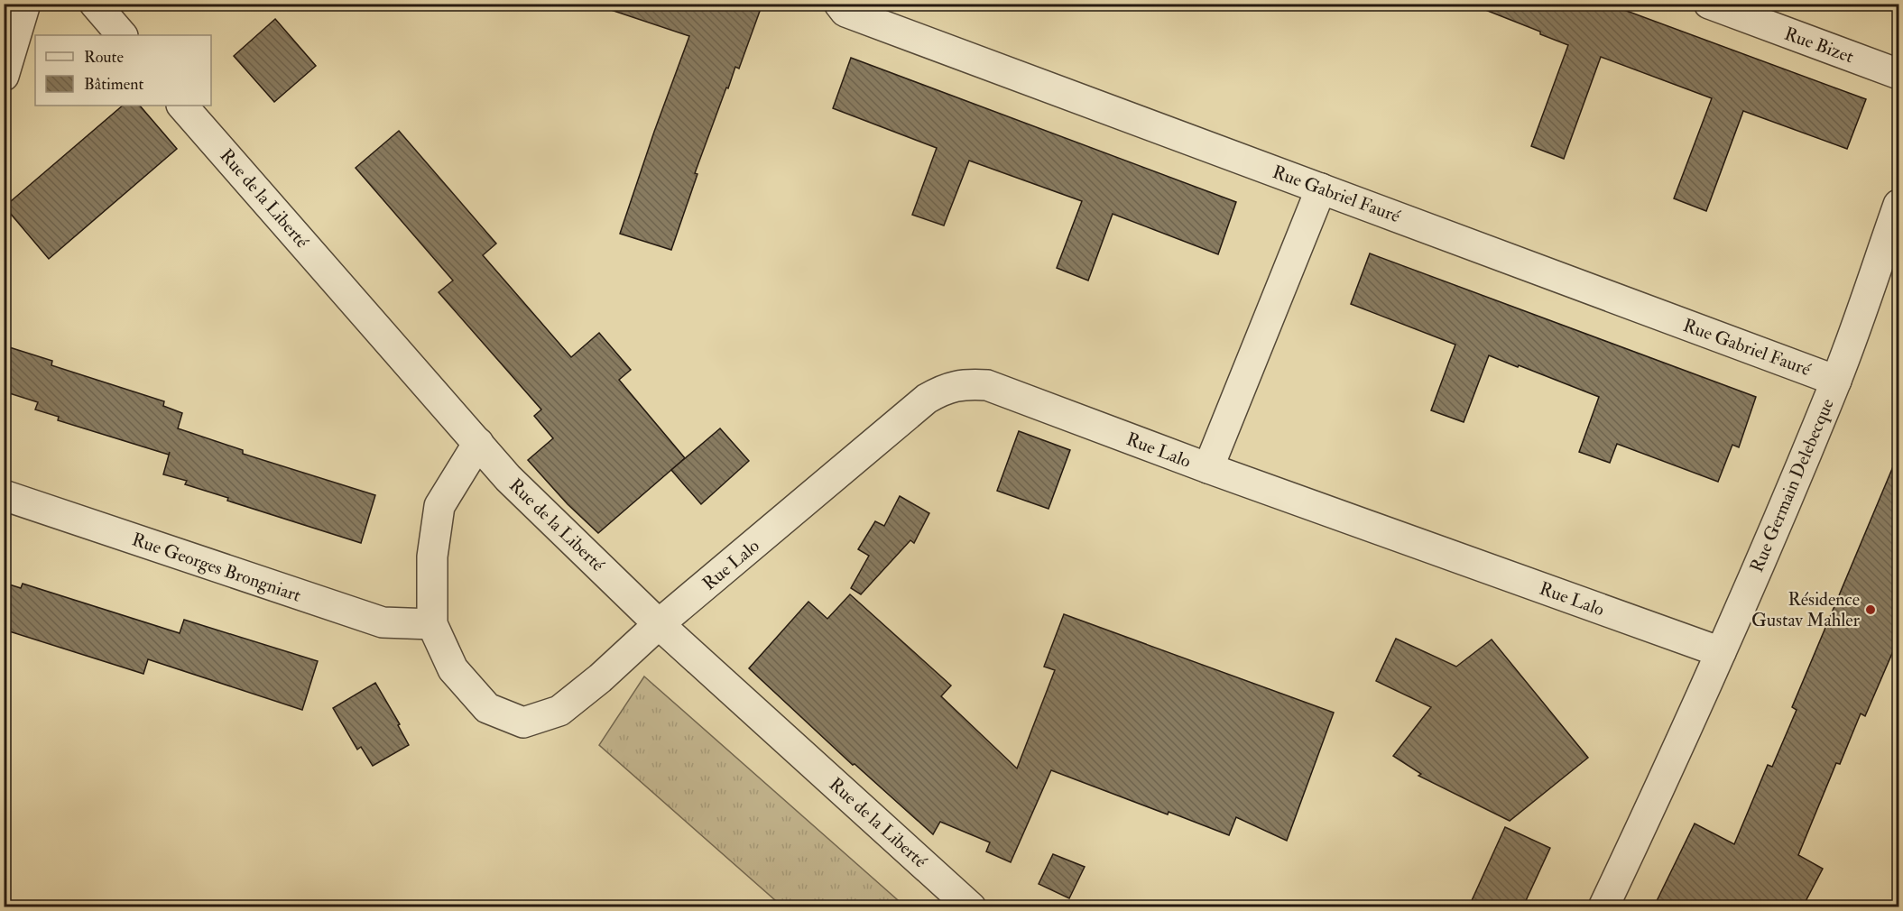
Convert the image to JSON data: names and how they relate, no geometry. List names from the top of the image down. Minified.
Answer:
{"streets":{"street":["Rue Bizet","Rue Gabriel Fauré","Rue de la Liberté","Rue Lalo","Rue Germain Delebecque","Rue Georges Brongniart"]},"crossings":[["Rue Gabriel Fauré","Rue Germain Delebecque"],["Rue de la Liberté","Rue Lalo"],["Rue Lalo","Rue Germain Delebecque"],["Rue Lalo","Rue Georges Brongniart"]],"places":["Résidence Gustav Mahler"],"legend":["Route","Bâtiment"]}
